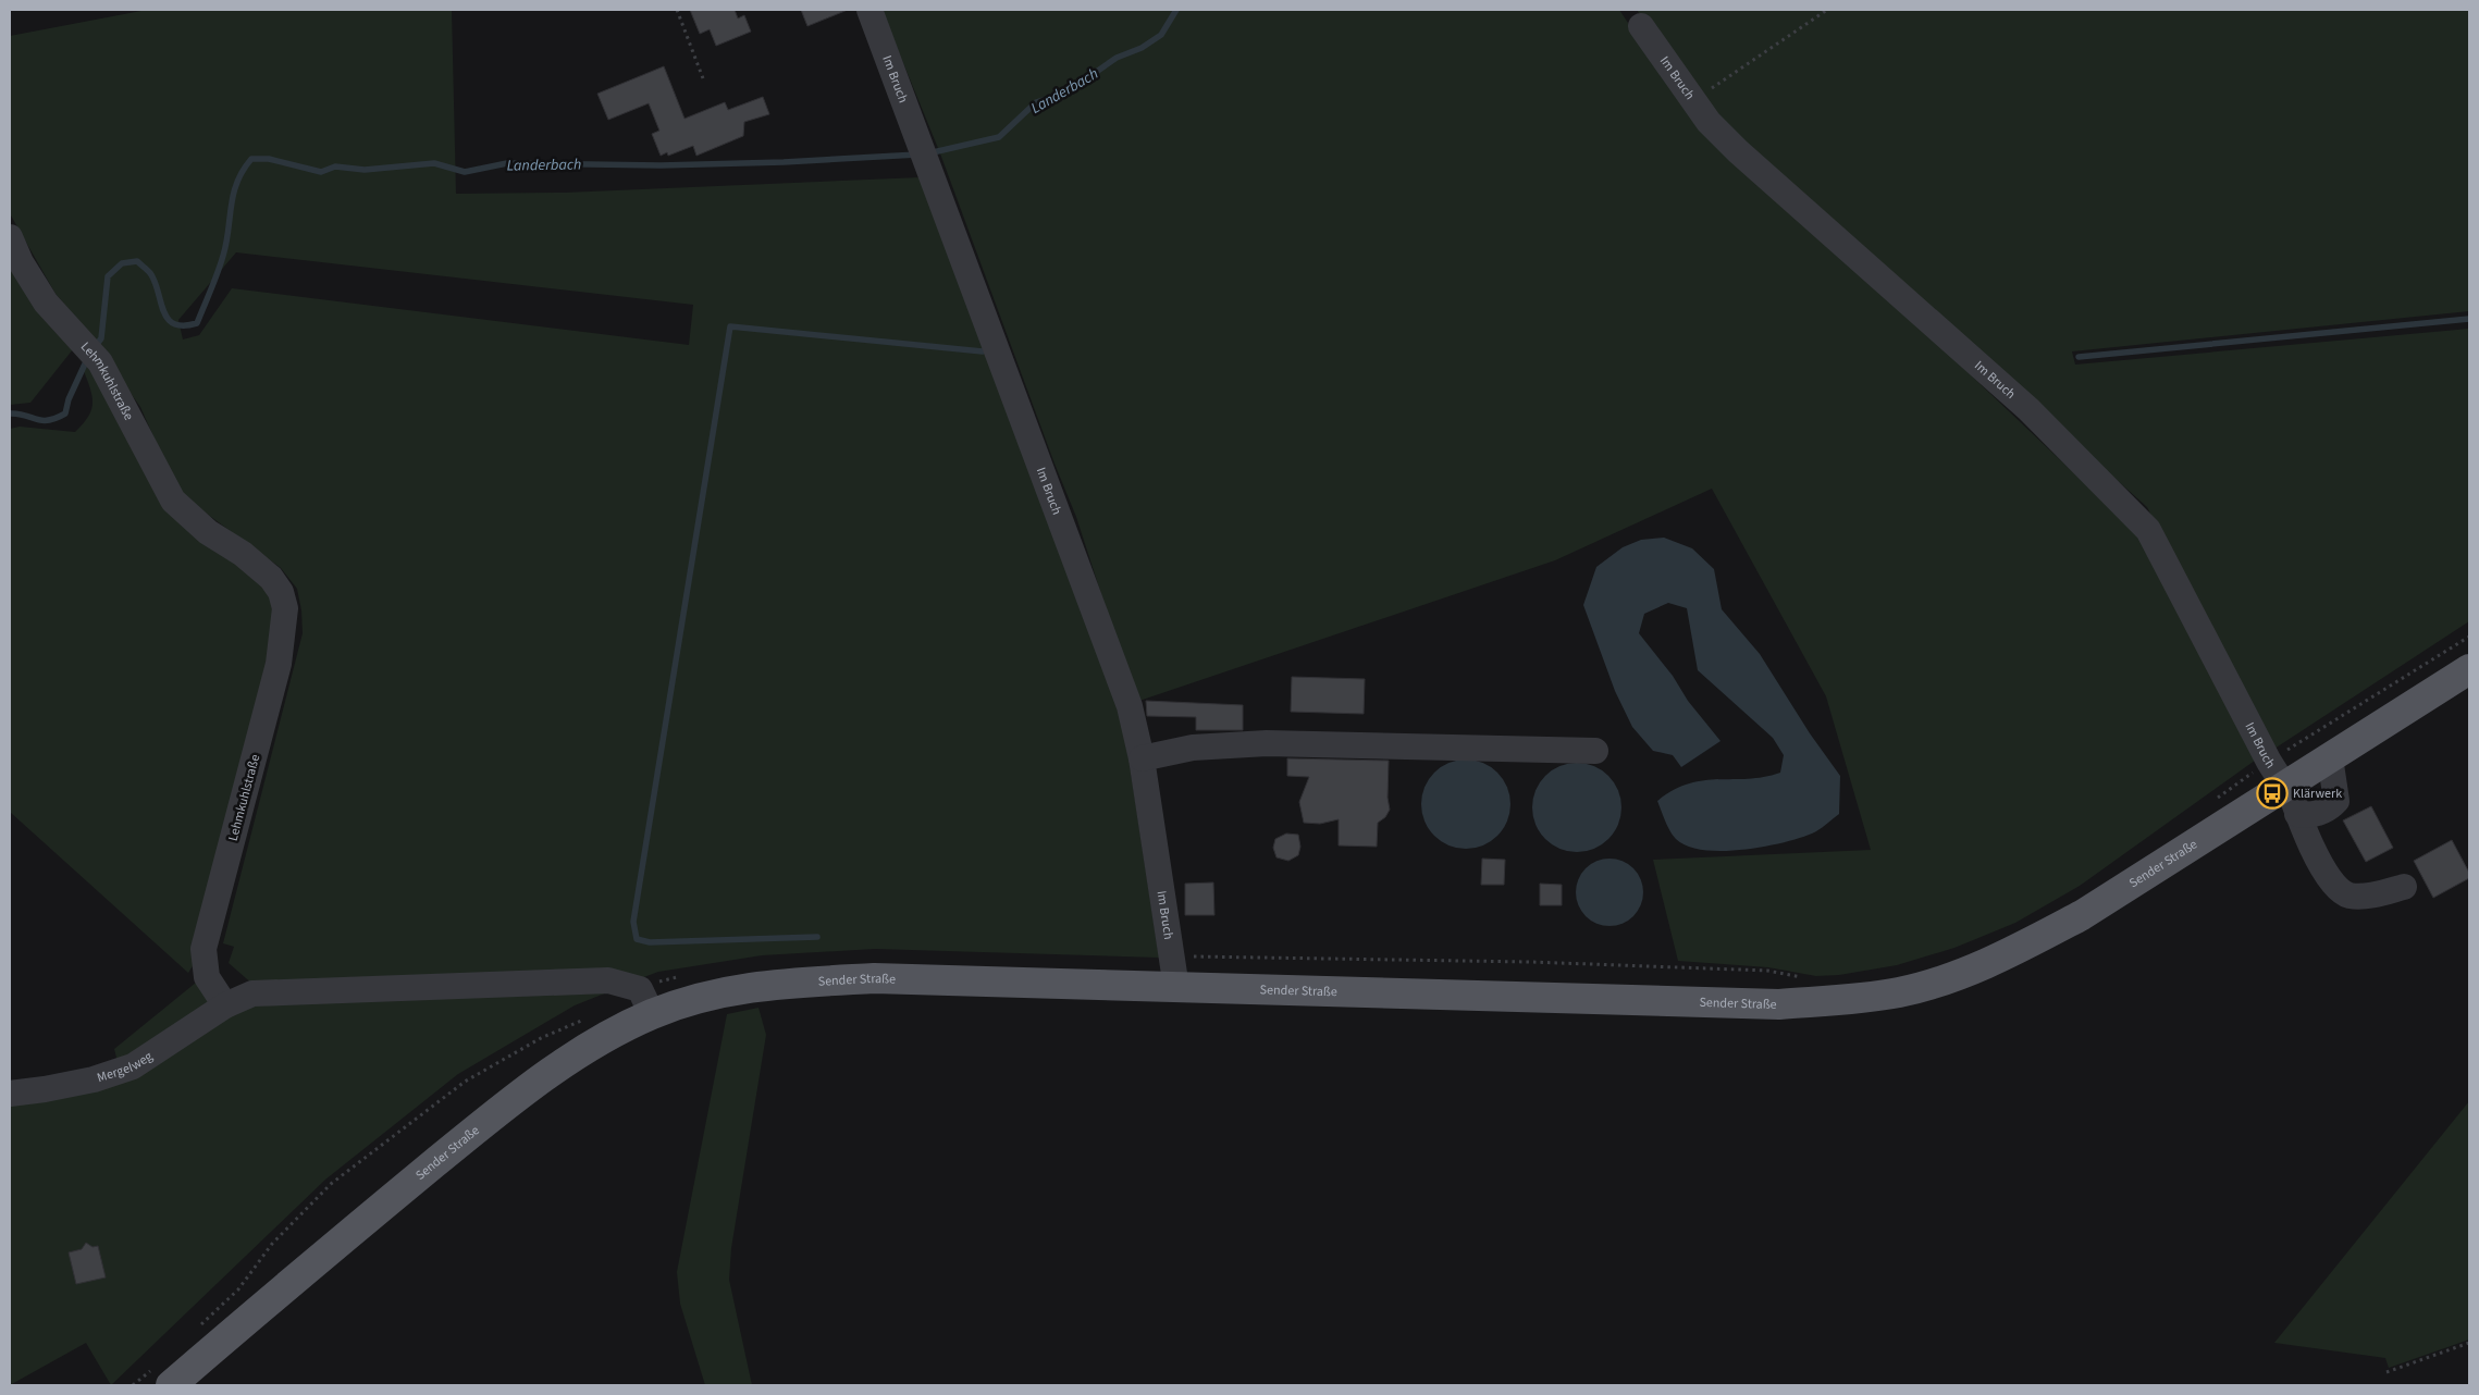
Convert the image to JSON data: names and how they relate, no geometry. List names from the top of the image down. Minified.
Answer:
{"streets":{"main road":["Sender Straße"],"street":["Im Bruch","Lehmkuhlstraße","Mergelweg"]},"crossings":[["Im Bruch","Sender Straße"],["Lehmkuhlstraße","Mergelweg"]],"water":["Landerbach"],"places":{"bus stop":["Klärwerk"]}}
